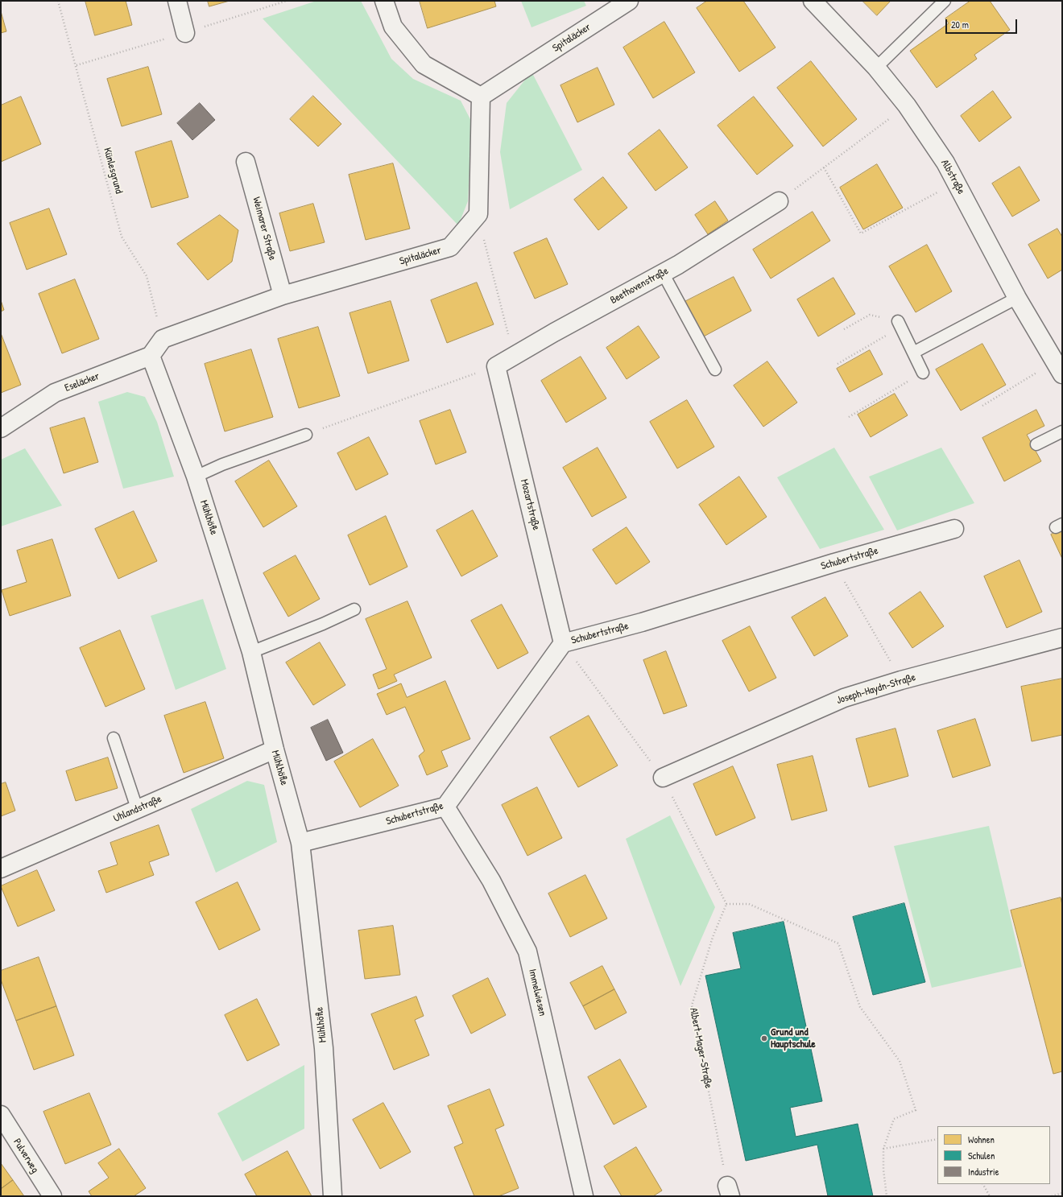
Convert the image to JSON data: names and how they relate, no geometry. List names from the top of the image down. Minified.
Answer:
{"streets":{"street":["Spitaläcker","Albstraße","Weimarer Straße","Beethovenstraße","Eseläcker","Mozartstraße","Mühlhöfle","Schubertstraße","Joseph-Haydn-Straße","Uhlandstraße","Immelwiesen","Pulverweg"],"path":["Künlesgrund","Albert-Mager-Straße"]},"crossings":[["Spitaläcker","Künlesgrund"],["Spitaläcker","Weimarer Straße"],["Beethovenstraße","Mozartstraße"],["Eseläcker","Mühlhöfle"],["Mozartstraße","Schubertstraße"],["Mühlhöfle","Schubertstraße"],["Mühlhöfle","Uhlandstraße"],["Schubertstraße","Immelwiesen"]],"places":["Grund und Hauptschule"],"legend":["Wohnen","Schulen","Industrie"],"scale_bar":"20 m"}
